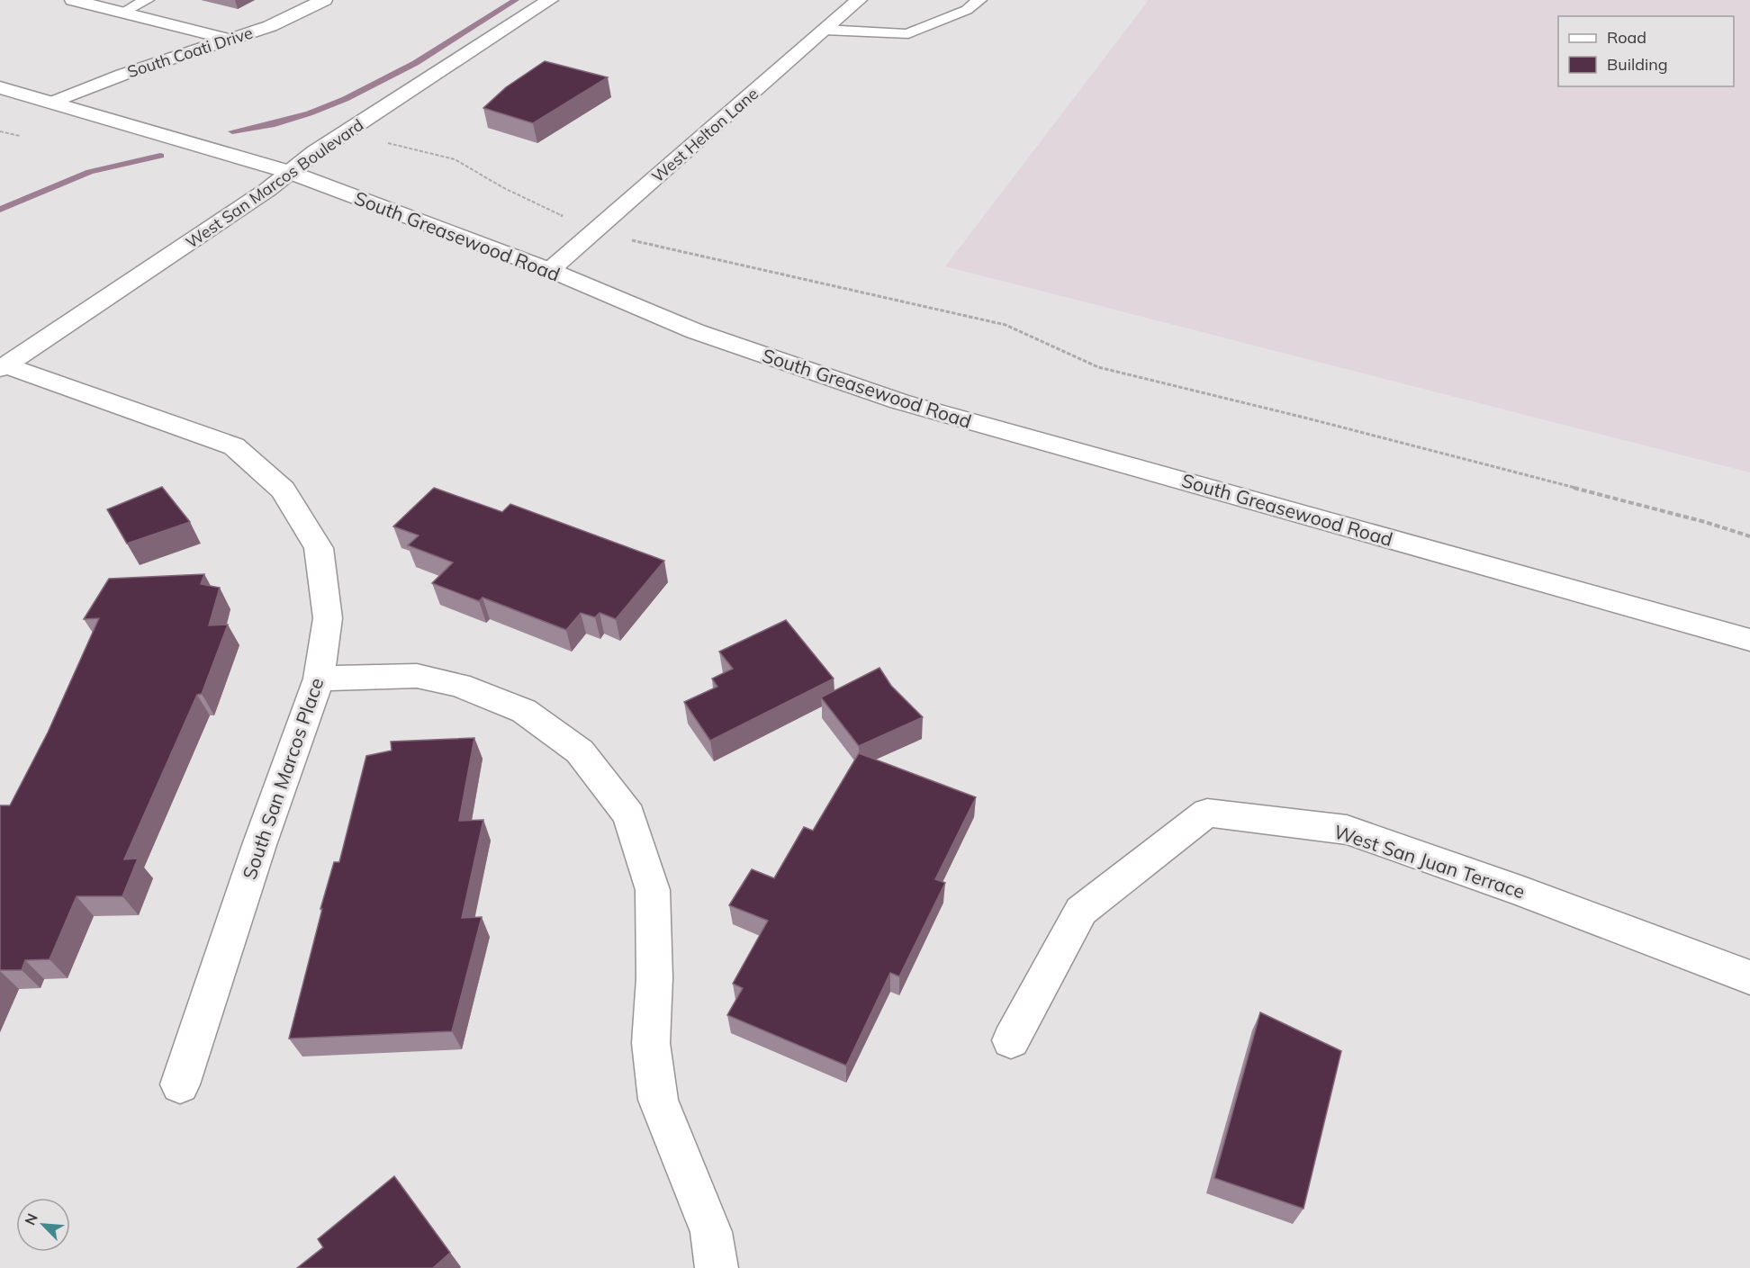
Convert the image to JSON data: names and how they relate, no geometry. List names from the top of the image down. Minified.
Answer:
{"streets":{"street":["South Coati Drive","West Helton Lane","West San Marcos Boulevard","South Greasewood Road","South San Marcos Place","West San Juan Terrace"]},"crossings":[["South Coati Drive","South Greasewood Road"],["West Helton Lane","South Greasewood Road"],["West San Marcos Boulevard","South Greasewood Road"],["West San Marcos Boulevard","South San Marcos Place"]],"legend":["Road","Building"],"north":"top left"}
